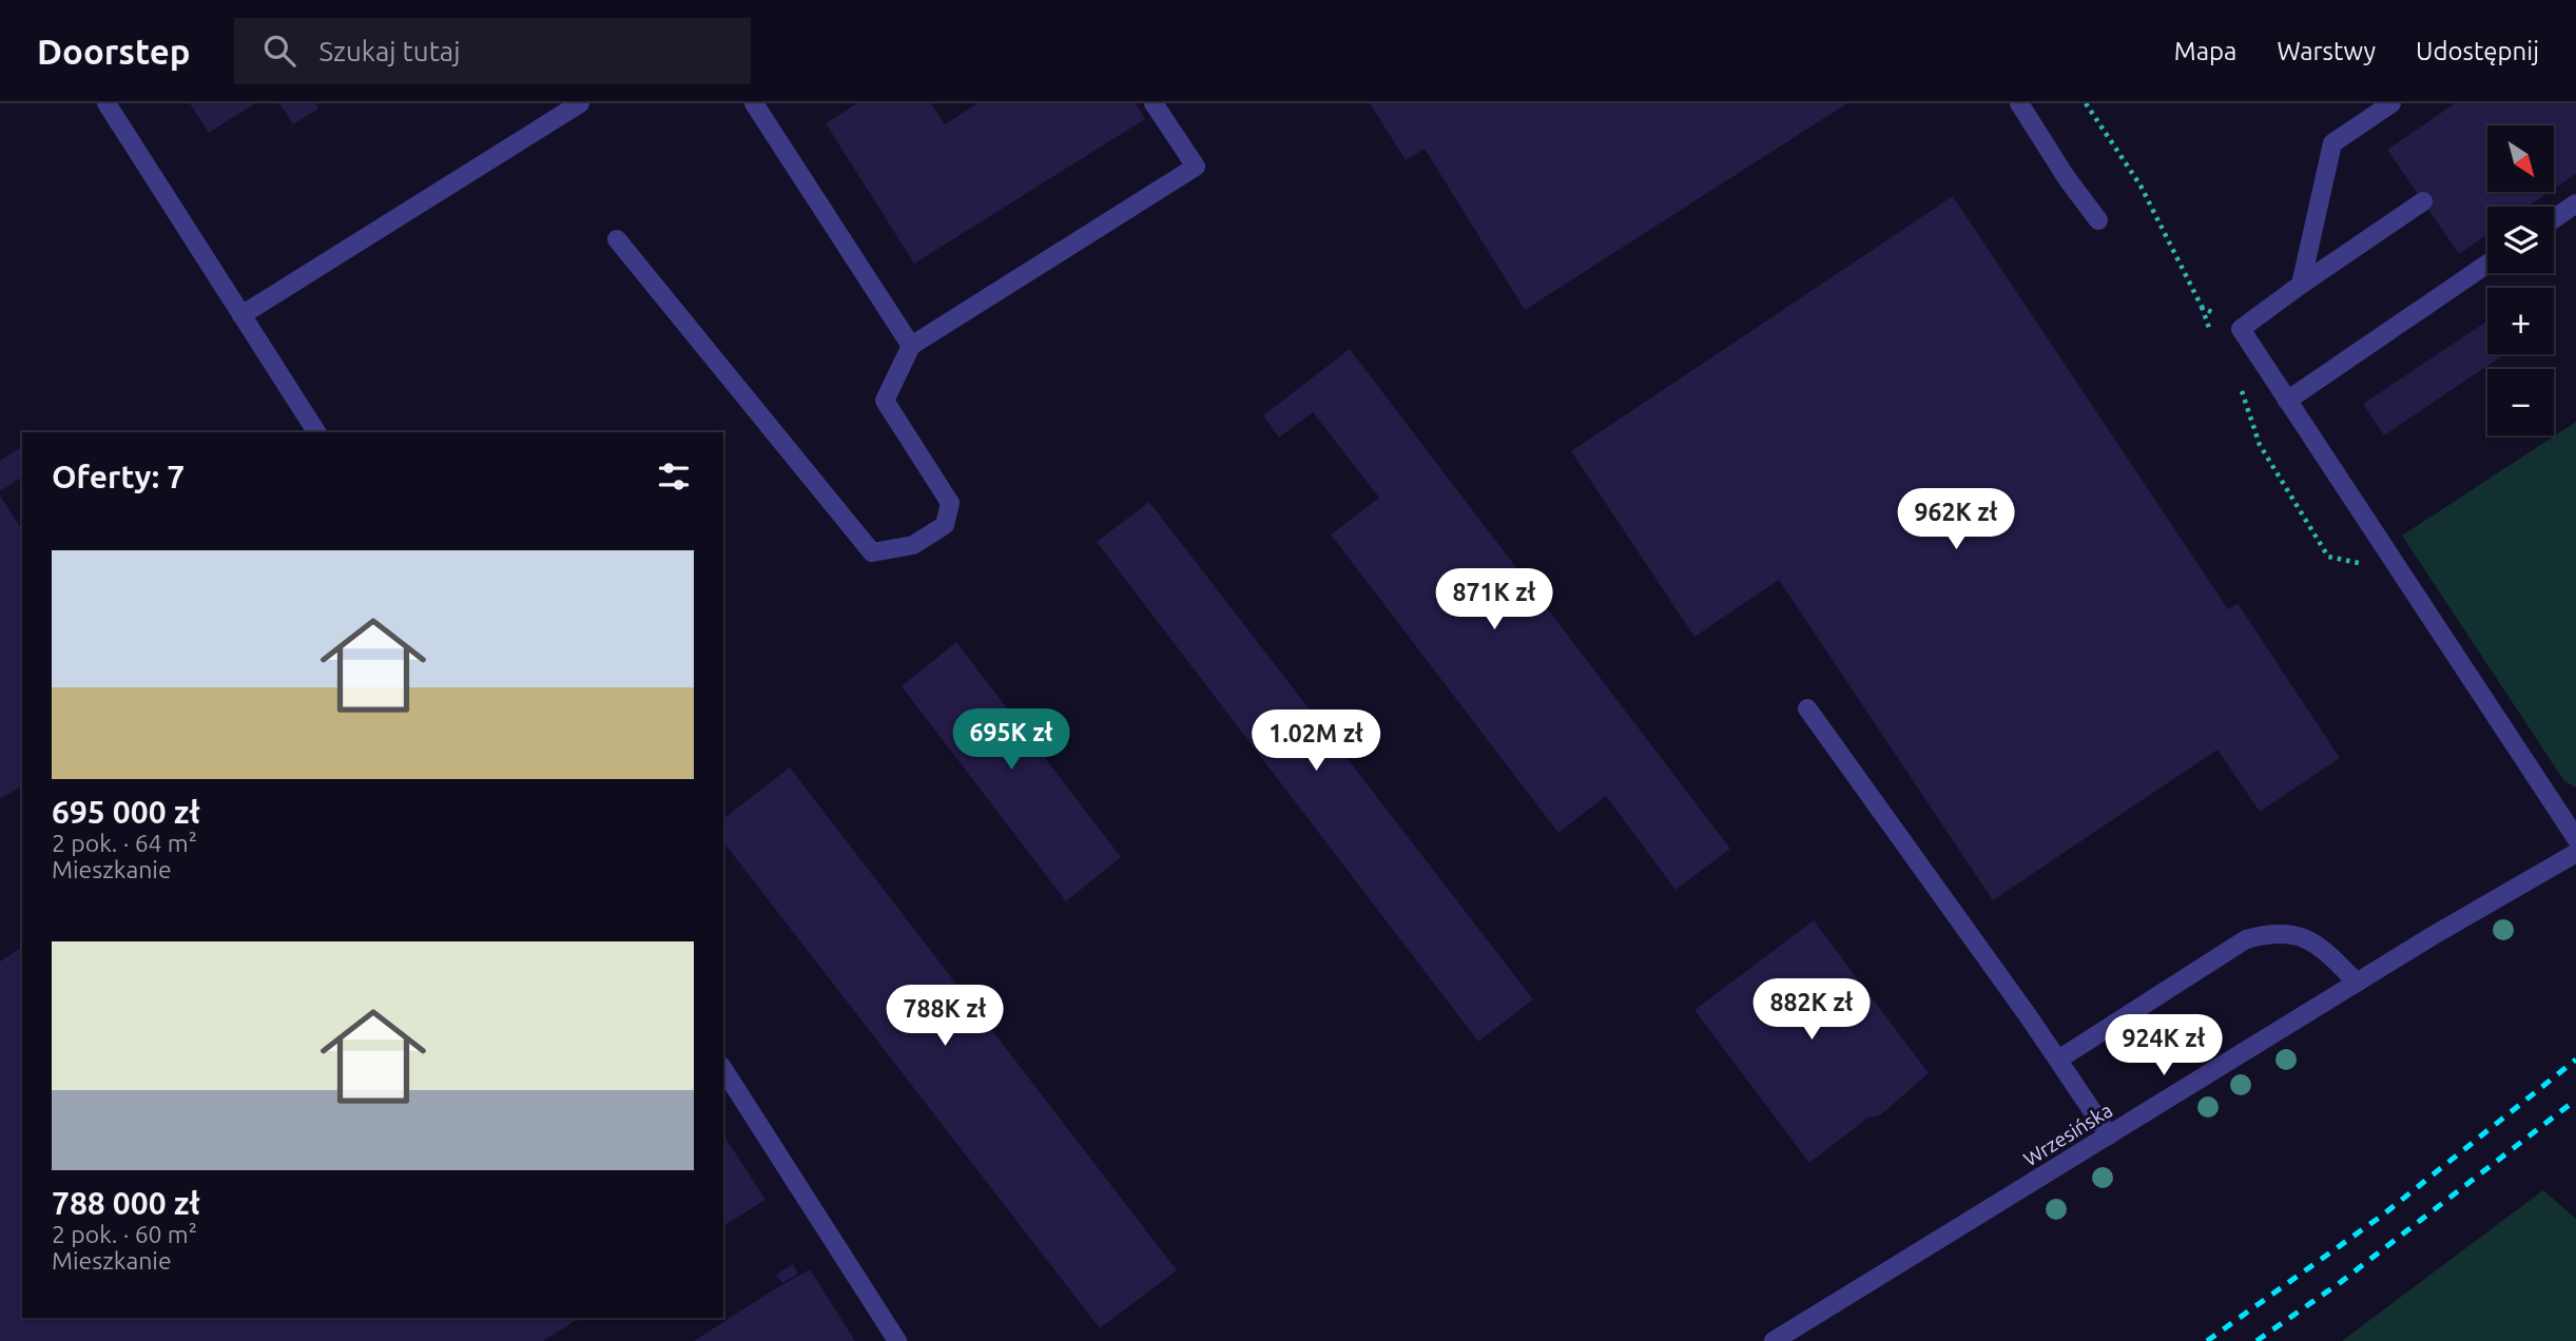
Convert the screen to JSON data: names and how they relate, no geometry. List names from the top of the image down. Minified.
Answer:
{"streets":{"street":["Wrzesińska"]},"north":"bottom right","page":{"header":"Doorstep","search":"Szukaj tutaj","nav":["Mapa","Warstwy","Udostępnij"],"map_buttons":["+","−"],"heading":"Oferty: 7","price":["962K zł","871K zł","695K zł","1.02M zł","882K zł","788K zł","924K zł"],"list":[{"name":"695 000 zł","note":"2 pok. · 64 m² · Mieszkanie"},{"name":"788 000 zł","note":"2 pok. · 60 m² · Mieszkanie"}]}}
